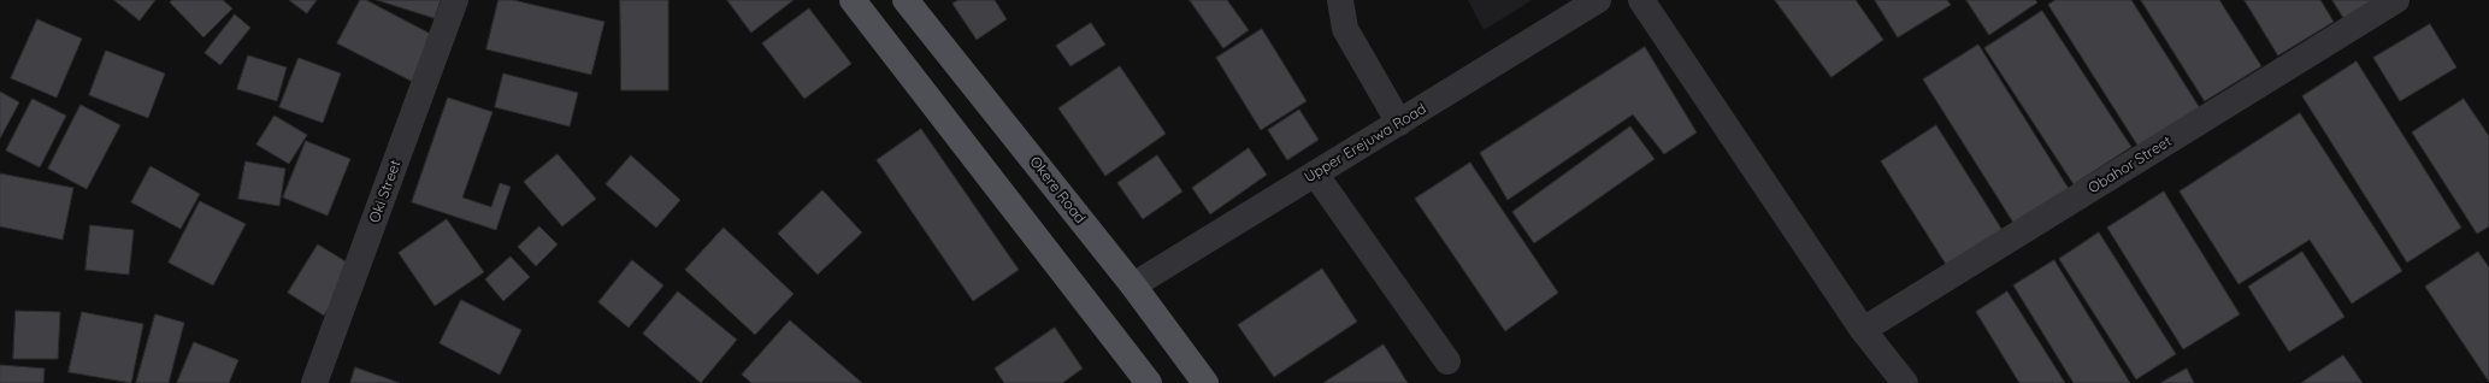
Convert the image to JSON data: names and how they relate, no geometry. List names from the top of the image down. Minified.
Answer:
{"streets":{"main road":["Okere Road"],"street":["Upper Erejuwa Road","Obahor Street","Oki Street"]},"crossings":[["Upper Erejuwa Road","Okere Road"]]}
